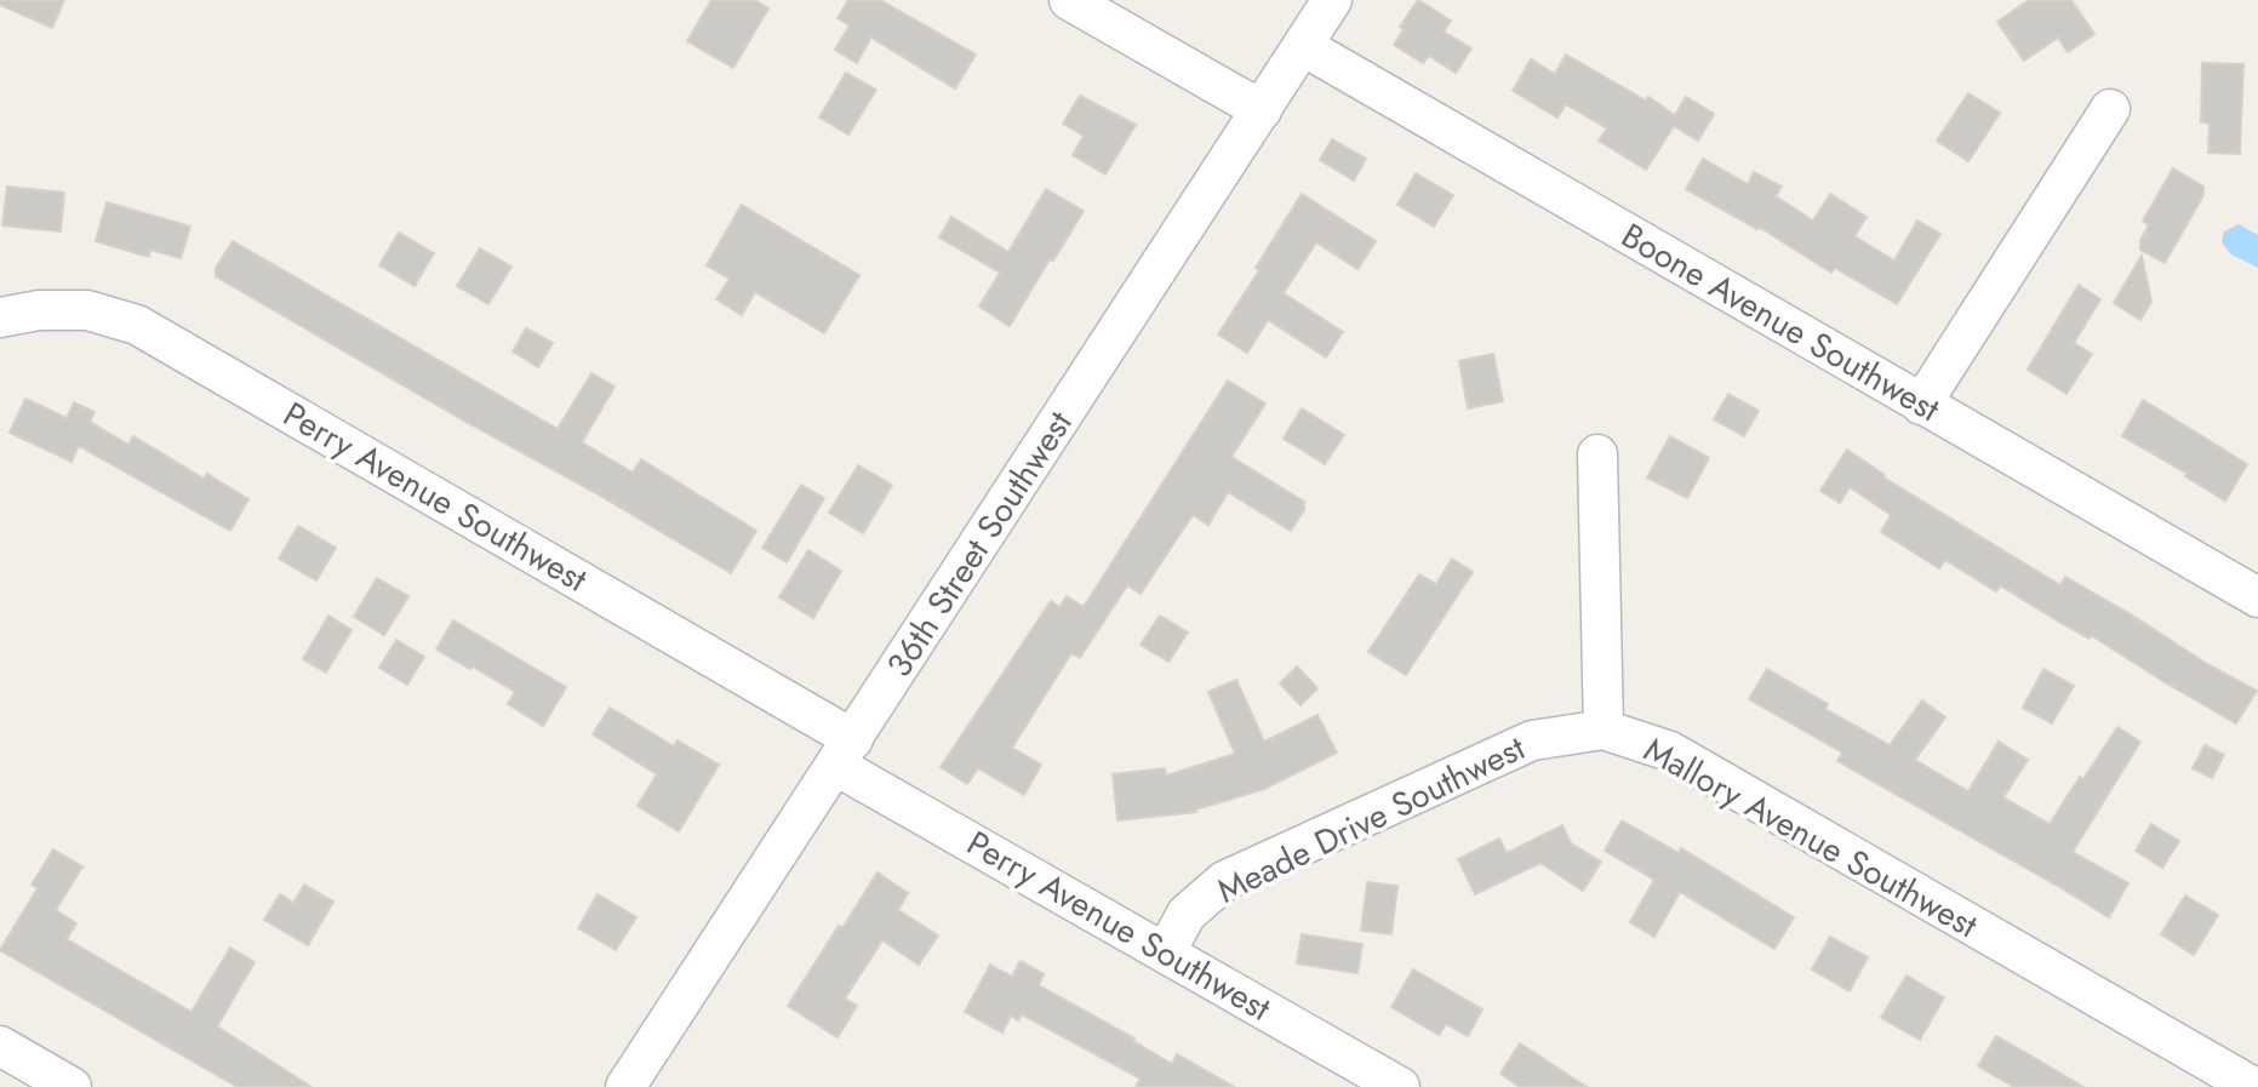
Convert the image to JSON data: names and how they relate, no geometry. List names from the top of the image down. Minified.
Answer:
{"streets":{"street":["Boone Avenue Southwest","Perry Avenue Southwest","36th Street Southwest","Meade Drive Southwest","Mallory Avenue Southwest"]},"crossings":[["Boone Avenue Southwest","36th Street Southwest"],["Perry Avenue Southwest","36th Street Southwest"],["Perry Avenue Southwest","Meade Drive Southwest"],["Meade Drive Southwest","Mallory Avenue Southwest"]]}
